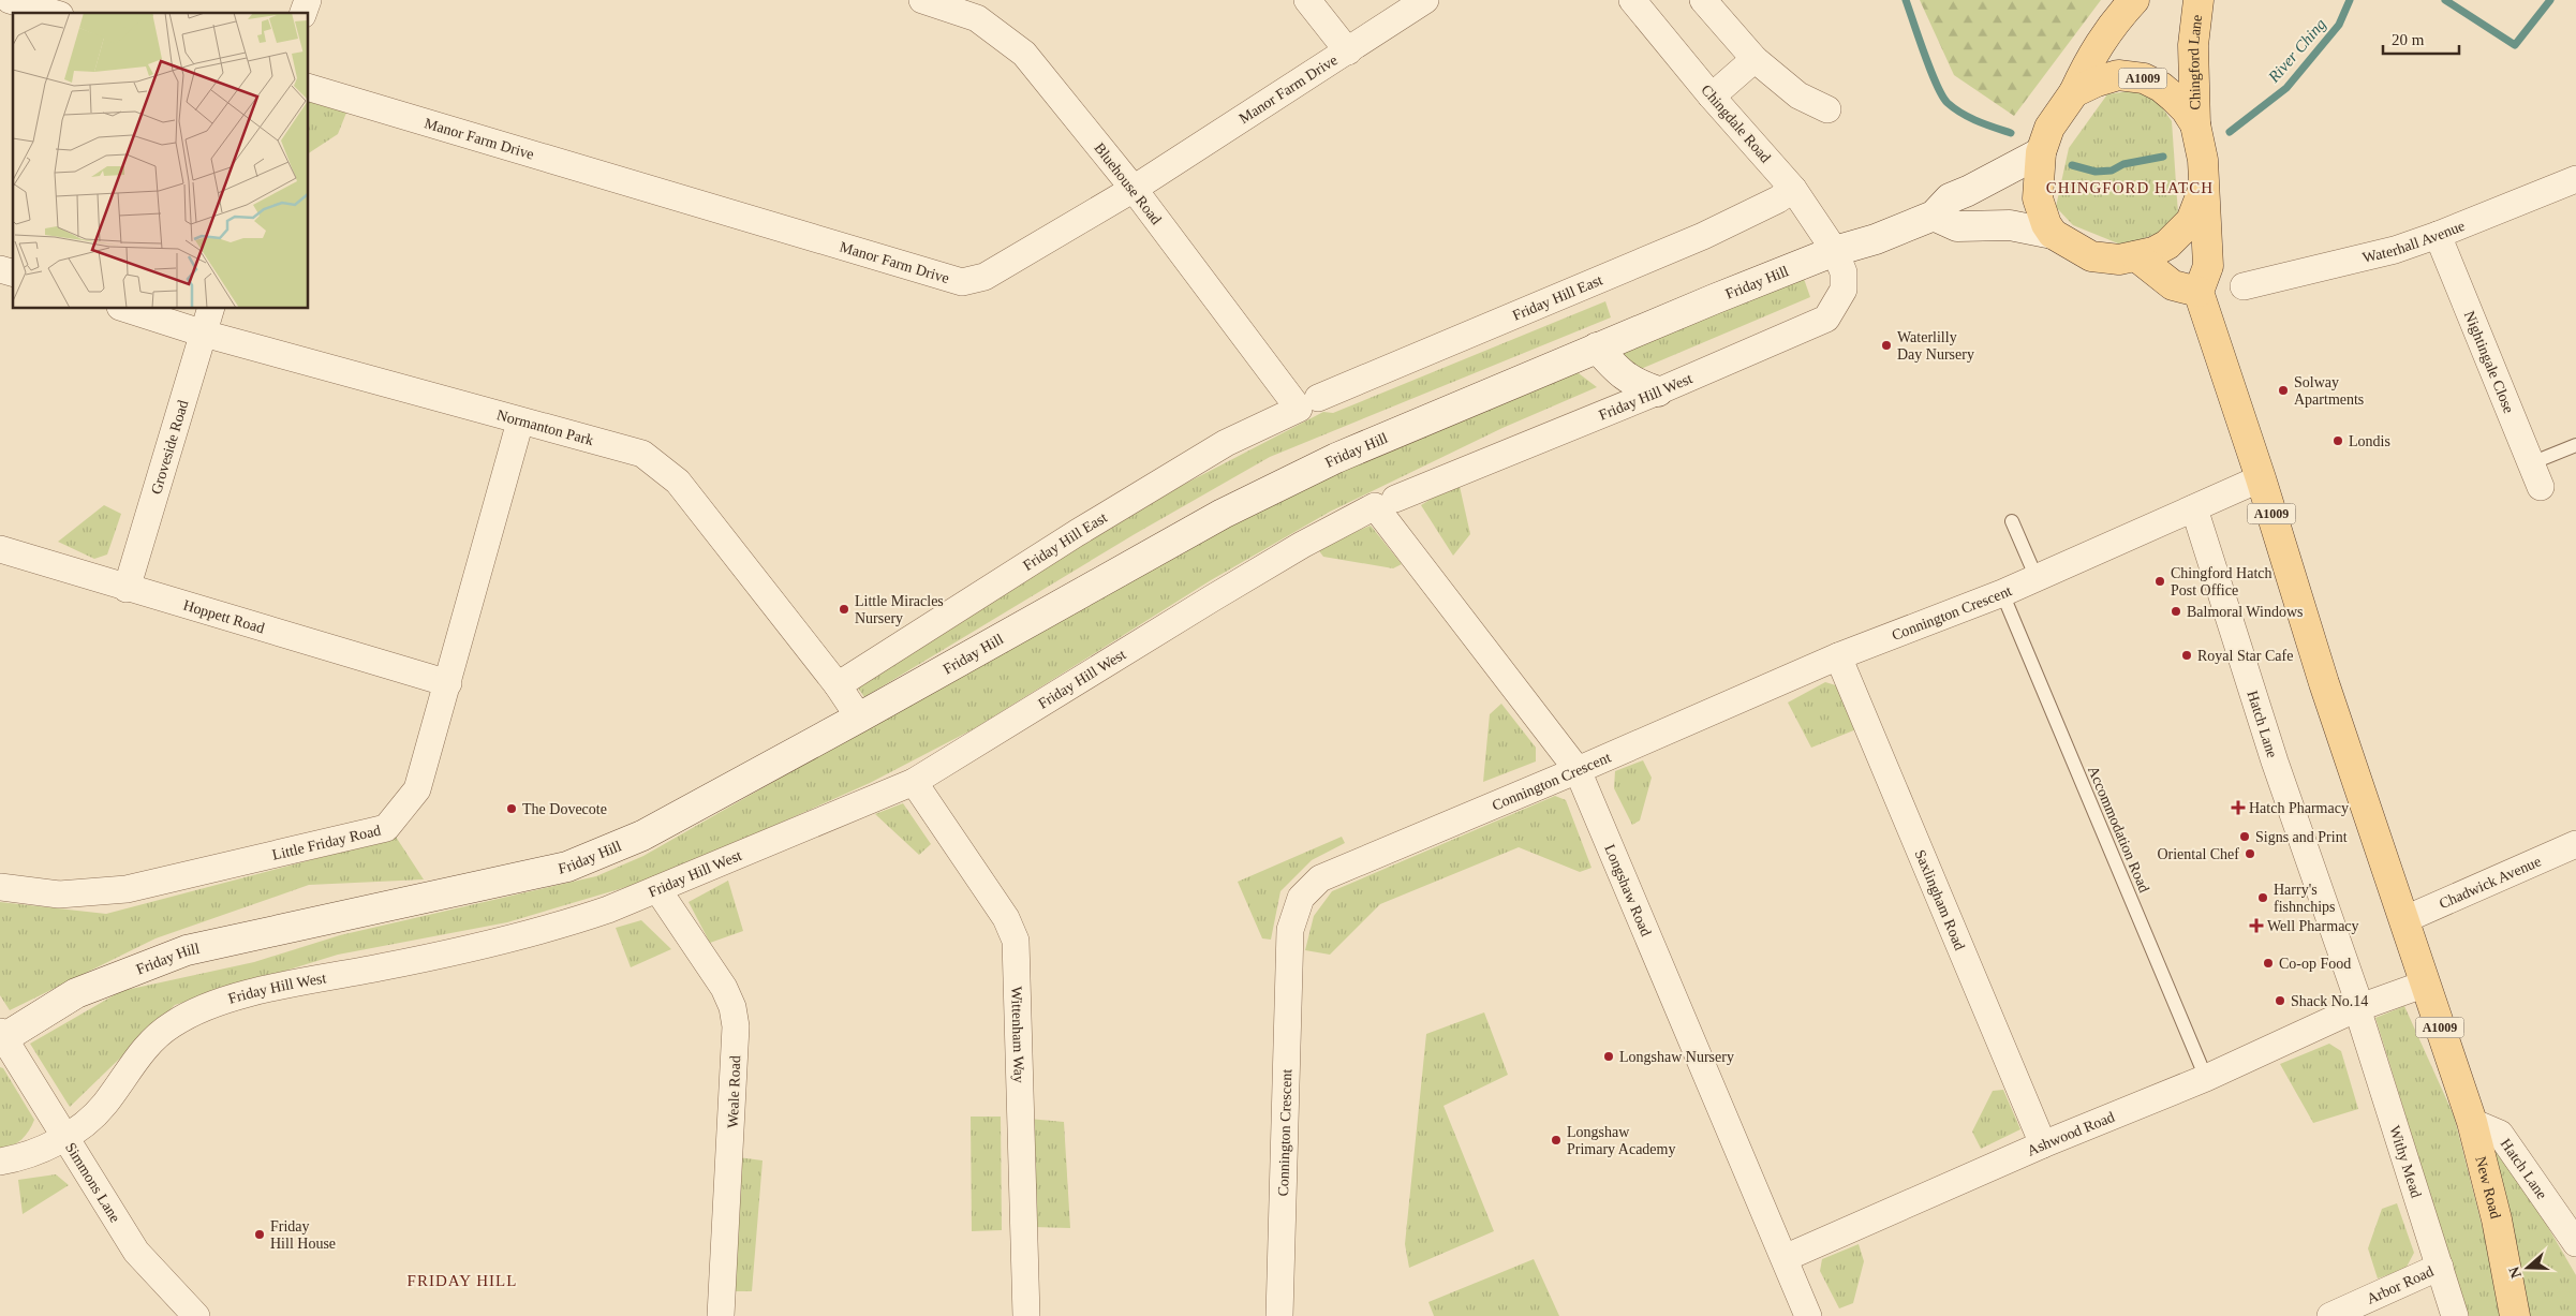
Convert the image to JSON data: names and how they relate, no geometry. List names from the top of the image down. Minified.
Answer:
{"streets":{"main road":["Chingford Lane","A1009","Friday Hill","New Road"],"street":["Manor Farm Drive","Chingdale Road","Bluehouse Road","Waterhall Avenue","Friday Hill East","Nightingale Close","Friday Hill West","Normanton Park","Groveside Road","Connington Crescent","Hoppett Road","Hatch Lane","Little Friday Road","Chadwick Avenue","Longshaw Road","Saxlingham Road","Wittenham Way","Weale Road","Ashwood Road","Withy Mead","Simmons Lane","Arbor Road"],"lane":["Accommodation Road"]},"crossings":[["Chingford Lane","A1009"],["Chingford Lane","Friday Hill"],["A1009","Friday Hill"],["A1009","Hatch Lane"],["A1009","Chadwick Avenue"],["A1009","New Road"],["Manor Farm Drive","Bluehouse Road"],["Chingdale Road","Friday Hill"],["Chingdale Road","Friday Hill East"],["Chingdale Road","Friday Hill West"],["Bluehouse Road","Friday Hill East"],["Waterhall Avenue","Nightingale Close"],["Friday Hill","Friday Hill West"],["Friday Hill","Normanton Park"],["Friday Hill","Simmons Lane"],["Friday Hill East","Normanton Park"],["Friday Hill West","Longshaw Road"],["Friday Hill West","Wittenham Way"],["Friday Hill West","Weale Road"],["Friday Hill West","Simmons Lane"],["Normanton Park","Groveside Road"],["Normanton Park","Little Friday Road"],["Groveside Road","Hoppett Road"],["Connington Crescent","Hatch Lane"],["Connington Crescent","Accommodation Road"],["Connington Crescent","Longshaw Road"],["Connington Crescent","Saxlingham Road"],["Hoppett Road","Little Friday Road"],["Hatch Lane","Ashwood Road"],["Hatch Lane","Withy Mead"],["Hatch Lane","New Road"],["Accommodation Road","Ashwood Road"],["Longshaw Road","Ashwood Road"],["Saxlingham Road","Ashwood Road"],["Ashwood Road","Withy Mead"],["Withy Mead","Arbor Road"]],"districts":["CHINGFORD HATCH","FRIDAY HILL"],"water":["River Ching"],"places":{"other":["Waterlilly Day Nursery","Solway Apartments","Londis","Chingford Hatch Post Office","Little Miracles Nursery","Balmoral Windows","Royal Star Cafe","The Dovecote","Signs and Print","Oriental Chef","Harry's fishnchips","Co-op Food","Shack No.14","Longshaw Nursery","Longshaw Primary Academy","Friday Hill House"],"health":["Hatch Pharmacy","Well Pharmacy"]},"scale_bar":"20 m","north":"left"}
